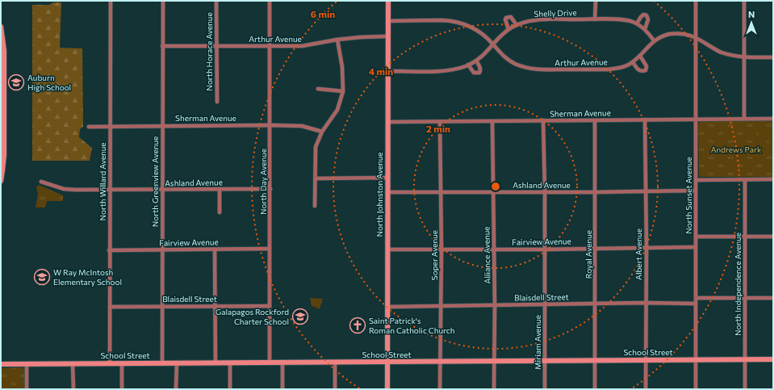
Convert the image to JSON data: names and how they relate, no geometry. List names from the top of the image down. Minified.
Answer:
{"streets":{"main road":["North Johnston Avenue","School Street"],"street":["Shelly Drive","Arthur Avenue","North Horace Avenue","Sherman Avenue","North Willard Avenue","North Greenview Avenue","North Day Avenue","Ashland Avenue","North Sunset Avenue","Fairview Avenue","Royal Avenue","Albert Avenue","Soper Avenue","Alliance Avenue","North Independence Avenue","Blaisdell Street","Miriam Avenue"]},"crossings":[["Shelly Drive","Arthur Avenue"],["Shelly Drive","North Johnston Avenue"],["Arthur Avenue","North Horace Avenue"],["Arthur Avenue","North Greenview Avenue"],["Arthur Avenue","North Day Avenue"],["Arthur Avenue","North Johnston Avenue"],["Arthur Avenue","North Sunset Avenue"],["Sherman Avenue","North Willard Avenue"],["Sherman Avenue","North Greenview Avenue"],["Sherman Avenue","North Day Avenue"],["Sherman Avenue","North Johnston Avenue"],["Sherman Avenue","North Sunset Avenue"],["Sherman Avenue","Royal Avenue"],["Sherman Avenue","Albert Avenue"],["Sherman Avenue","Soper Avenue"],["Sherman Avenue","Alliance Avenue"],["Sherman Avenue","Miriam Avenue"],["North Willard Avenue","Ashland Avenue"],["North Willard Avenue","Fairview Avenue"],["North Willard Avenue","Blaisdell Street"],["North Willard Avenue","School Street"],["North Greenview Avenue","Ashland Avenue"],["North Greenview Avenue","Fairview Avenue"],["North Greenview Avenue","Blaisdell Street"],["North Greenview Avenue","School Street"],["North Day Avenue","Ashland Avenue"],["North Day Avenue","Fairview Avenue"],["North Day Avenue","Blaisdell Street"],["North Day Avenue","School Street"],["Ashland Avenue","North Johnston Avenue"],["Ashland Avenue","North Sunset Avenue"],["Ashland Avenue","Royal Avenue"],["Ashland Avenue","Albert Avenue"],["Ashland Avenue","Soper Avenue"],["Ashland Avenue","Alliance Avenue"],["Ashland Avenue","Miriam Avenue"],["North Johnston Avenue","Fairview Avenue"],["North Johnston Avenue","Blaisdell Street"],["North Johnston Avenue","School Street"],["North Sunset Avenue","Fairview Avenue"],["North Sunset Avenue","Blaisdell Street"],["North Sunset Avenue","School Street"],["Fairview Avenue","Royal Avenue"],["Fairview Avenue","Albert Avenue"],["Fairview Avenue","Soper Avenue"],["Fairview Avenue","Alliance Avenue"],["Fairview Avenue","Miriam Avenue"],["Royal Avenue","Blaisdell Street"],["Royal Avenue","School Street"],["Albert Avenue","Blaisdell Street"],["Albert Avenue","School Street"],["Soper Avenue","Blaisdell Street"],["Soper Avenue","School Street"],["Alliance Avenue","Blaisdell Street"],["Alliance Avenue","School Street"],["North Independence Avenue","School Street"],["Blaisdell Street","Miriam Avenue"],["Miriam Avenue","School Street"]],"parks":["Andrews Park"],"places":{"school or university":["Auburn High School","W Ray McIntosh Elementary School","Galapagos Rockford Charter School"],"church":["Saint Patrick's Roman Catholic Church"]},"north":"top","rings":["6 min","4 min","2 min"]}
